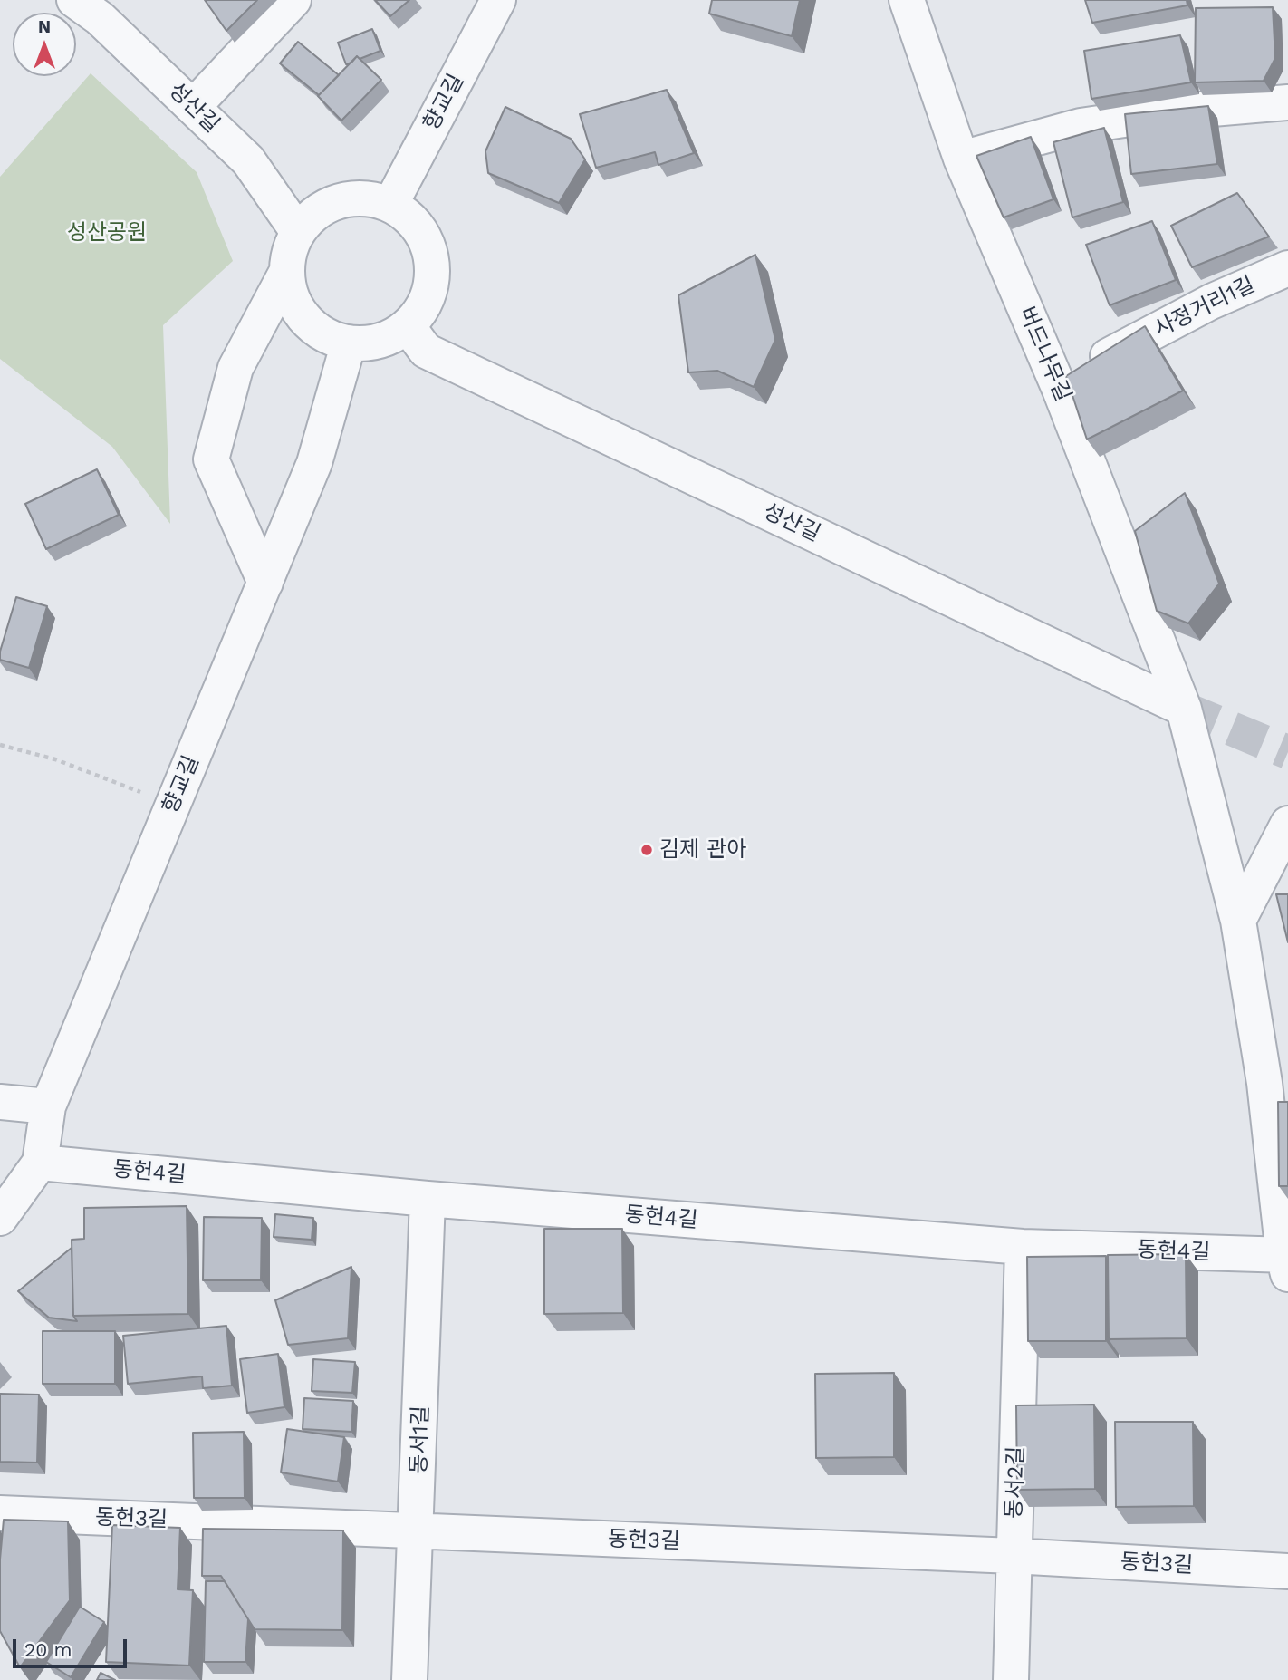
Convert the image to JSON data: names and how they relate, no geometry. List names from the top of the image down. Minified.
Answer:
{"streets":{"street":["향교길","성산길","사정거리1길","버드나무길","동헌4길","동서1길","동서2길","동헌3길"]},"crossings":[["향교길","성산길"],["향교길","동헌4길"],["성산길","버드나무길"],["성산길","동헌4길"],["사정거리1길","버드나무길"],["버드나무길","동헌4길"],["동헌4길","동서1길"],["동헌4길","동서2길"],["동서1길","동헌3길"],["동서2길","동헌3길"]],"parks":["성산공원"],"places":["김제 관아"],"scale_bar":"20 m","north":"top"}
